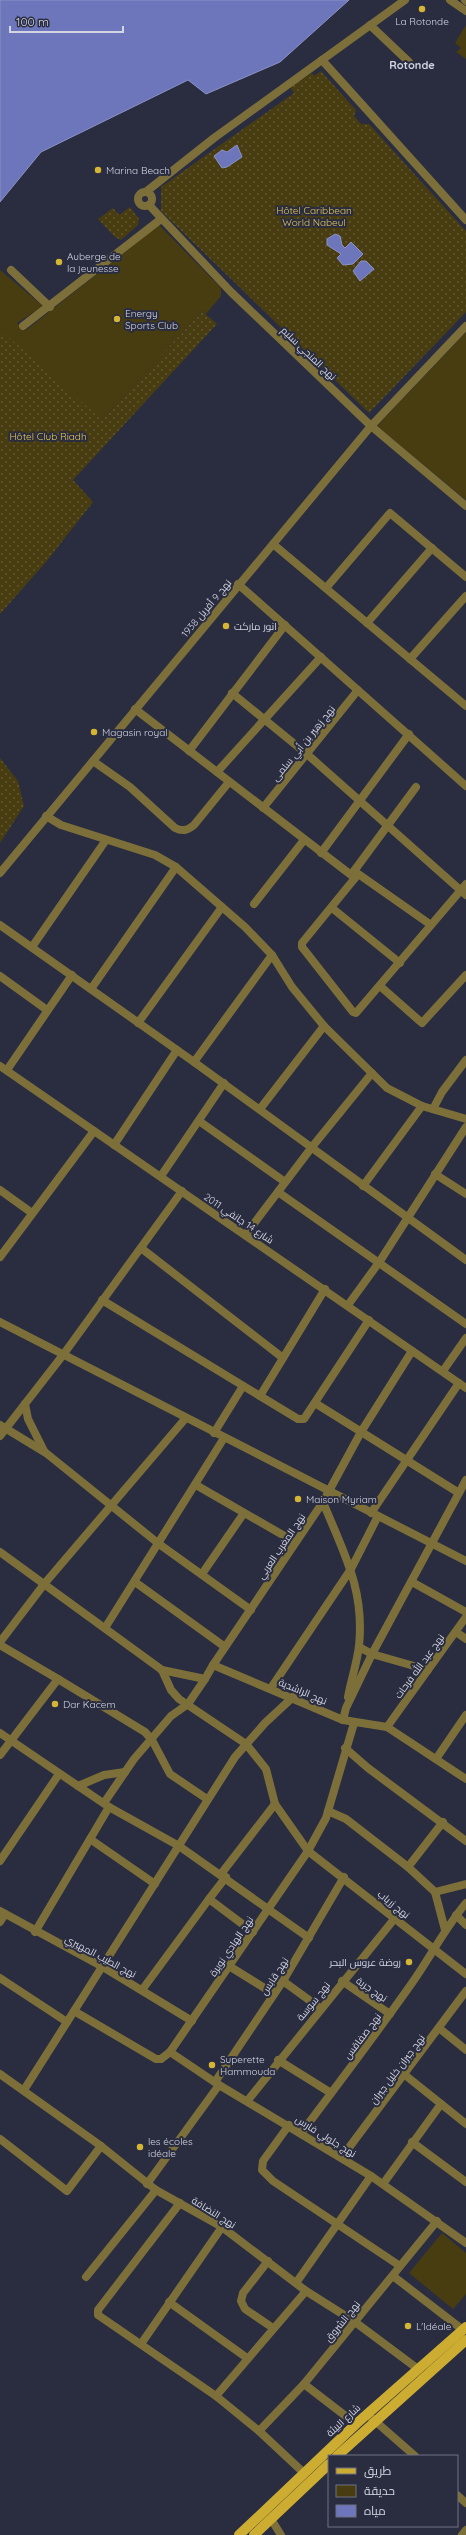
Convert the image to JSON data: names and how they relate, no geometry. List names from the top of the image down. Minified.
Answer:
{"streets":{"main road":["شارع البيئة"],"street":["نهج المنجي سليم","نهج 9 أفريل 1938","نهج زهير بن أبي سلمى","شارع 14 جانفي 2011","نهج المغرب العربي","نهج عبد الله فرحات","نهج الراشدية","نهج زرياب","نهج الهادي نويرة","نهج الطيب المهيري","نهج قابس","نهج جربة","نهج سوسة","نهج صفاقس","نهج جبران خليل جبران","نهج جلولي فارس","نهج النضافة","نهج الشروق"]},"crossings":[["نهج المنجي سليم","نهج 9 أفريل 1938"],["شارع 14 جانفي 2011","نهج المغرب العربي"],["نهج المغرب العربي","نهج الراشدية"],["نهج المغرب العربي","نهج الطيب المهيري"],["نهج عبد الله فرحات","نهج الراشدية"],["نهج الراشدية","نهج الهادي نويرة"],["نهج زرياب","نهج الهادي نويرة"],["نهج زرياب","نهج قابس"],["نهج زرياب","نهج سوسة"],["نهج زرياب","نهج صفاقس"],["نهج الهادي نويرة","نهج الطيب المهيري"],["نهج الهادي نويرة","نهج جلولي فارس"],["نهج قابس","نهج جلولي فارس"],["نهج قابس","نهج النضافة"],["نهج جربة","نهج سوسة"],["نهج جربة","نهج صفاقس"],["نهج سوسة","نهج جلولي فارس"],["نهج صفاقس","نهج جلولي فارس"],["نهج جبران خليل جبران","نهج جلولي فارس"],["نهج جلولي فارس","نهج الشروق"],["نهج النضافة","نهج الشروق"],["نهج النضافة","شارع البيئة"]],"districts":["Rotonde"],"parks":["Hôtel Caribbean World Nabeul","Hôtel Club Riadh"],"places":["La Rotonde","Marina Beach","Auberge de la jeunesse","Energy Sports Club","انور ماركت","Magasin royal","Maison Myriam","Dar Kacem","روضة عروس البحر","Superette Hammouda","les écoles idéale","L'Idéale"],"legend":["طريق","حديقة","مياه"],"scale_bar":"100 m"}
